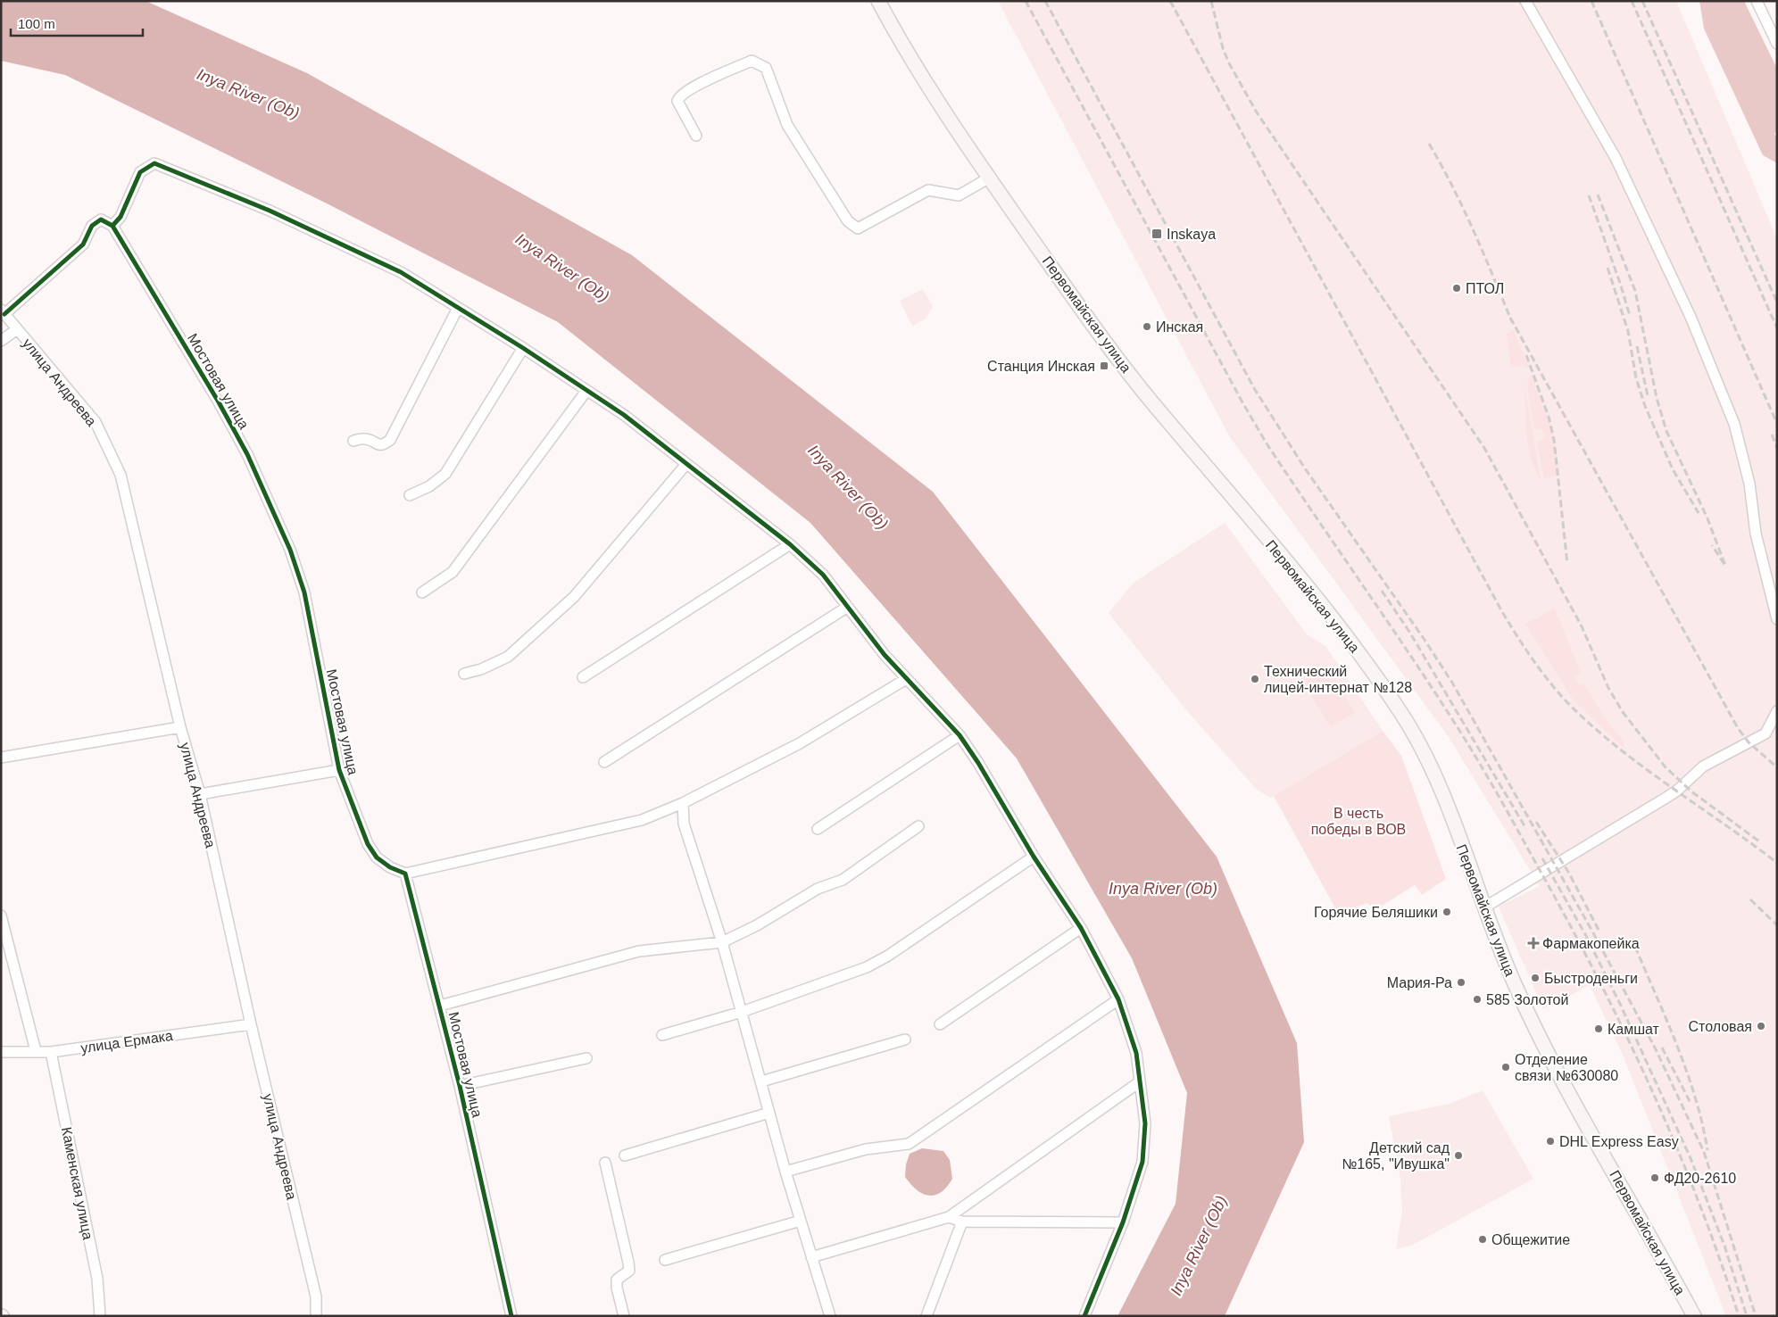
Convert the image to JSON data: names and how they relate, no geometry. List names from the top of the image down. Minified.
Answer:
{"streets":{"main road":["Первомайская улица"],"street":["Мостовая улица","улица Андреева","улица Ермака","Каменская улица"]},"crossings":[["улица Андреева","улица Ермака"],["улица Ермака","Каменская улица"]],"water":["Inya River (Ob)"],"parks":["В честь победы в ВОВ"],"places":{"transit":["Inskaya","Станция Инская"],"other":["ПТОЛ","Инская","Технический лицей-интернат №128","Горячие Беляшики","Быстроденьги","Мария-Ра","585 Золотой","Столовая","Камшат","Отделение связи №630080","DHL Express Easy","Детский сад №165, \"Ивушка\"","ФД20-2610","Общежитие"],"health":["Фармакопейка"]},"scale_bar":"100 m"}
